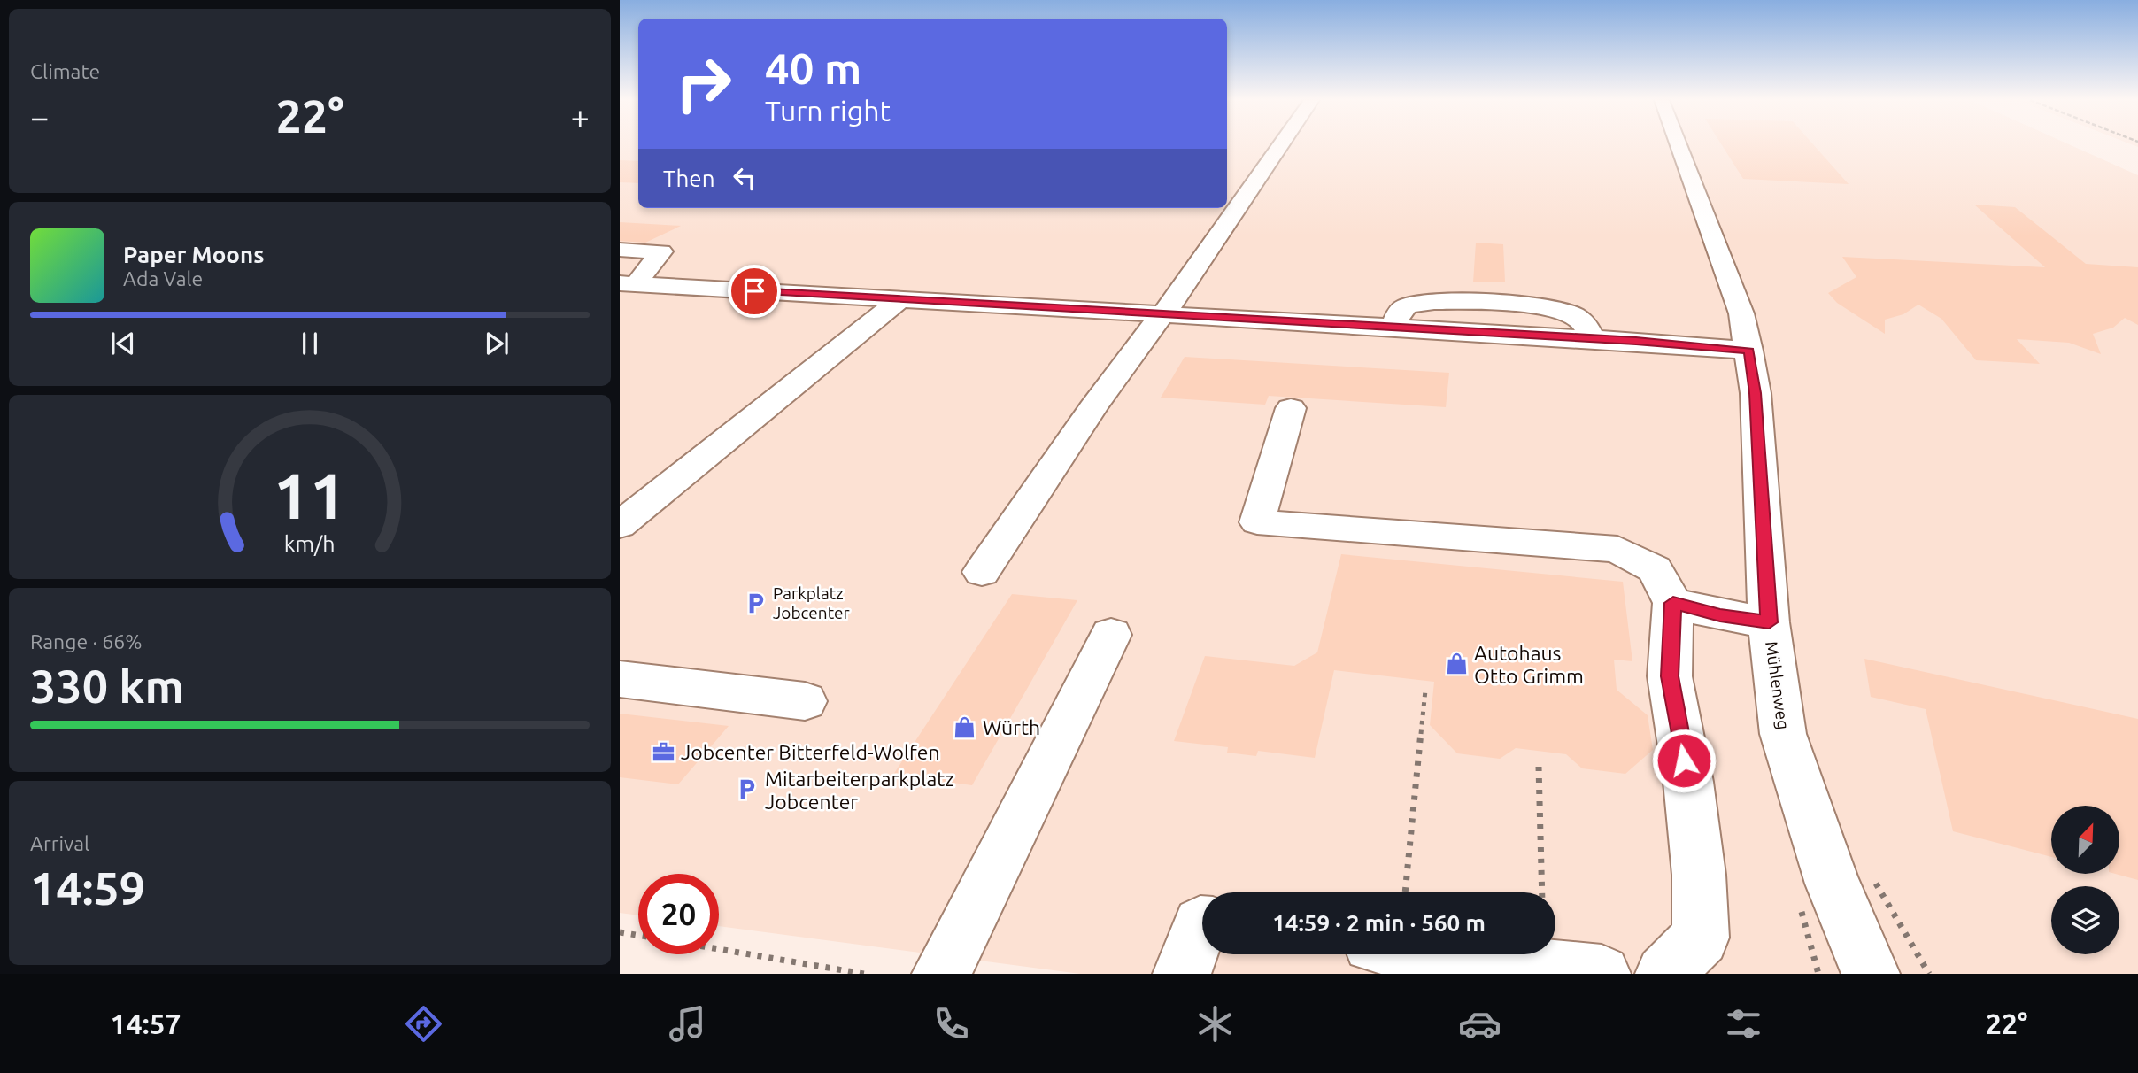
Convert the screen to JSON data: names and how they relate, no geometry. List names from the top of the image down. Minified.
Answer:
{"streets":{"street":["Mühlenweg"]},"places":{"parking":["Parkplatz Jobcenter","Mitarbeiterparkplatz Jobcenter"],"shop":["Autohaus Otto Grimm","Würth"],"office":["Jobcenter Bitterfeld-Wolfen"]},"north":"top right","page":{"tile":["Climate",["Range · 66%","330 km"],["Arrival","14:59"]],"turn":["40 m","Turn right"],"heat":["−","22°","+"],"then":"Then","song":["Paper Moons","Ada Vale"],"limit":"20","trip":"14:59 · 2 min · 560 m","tabs":["14:57","22°"],"gauge":["11","km/h"]}}
